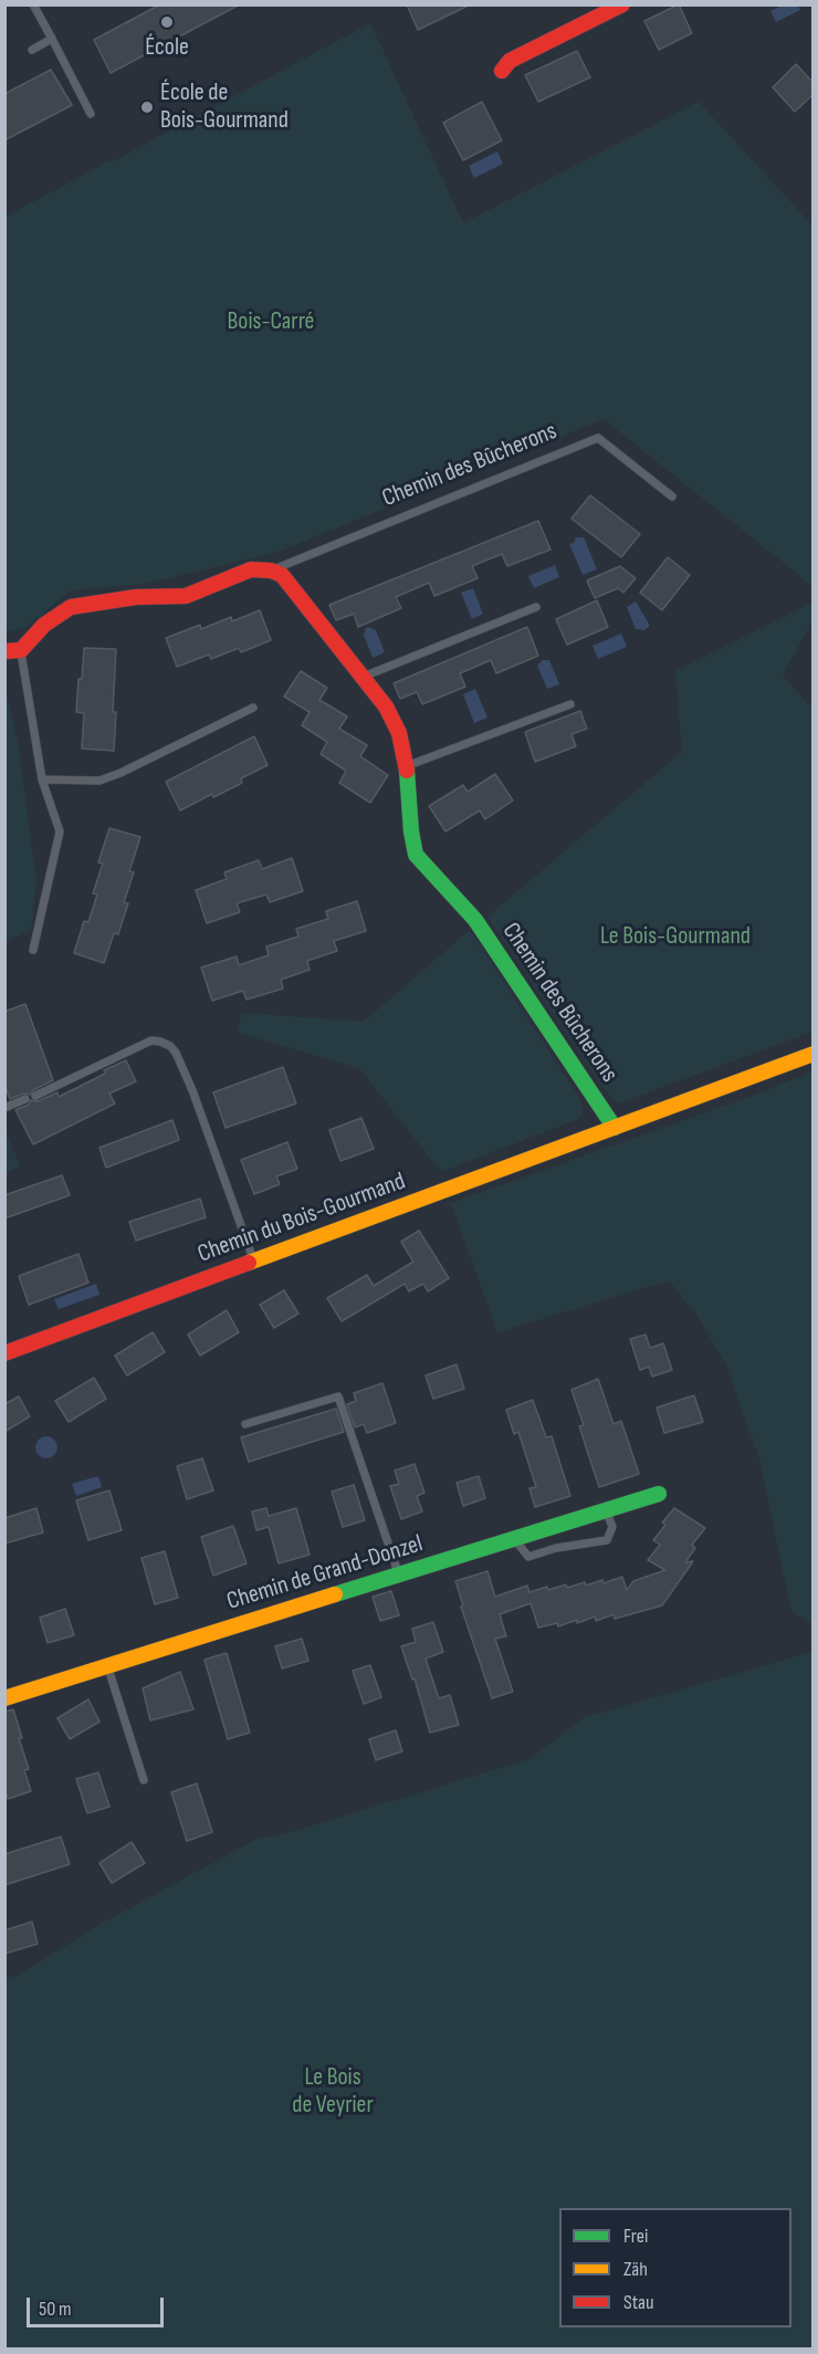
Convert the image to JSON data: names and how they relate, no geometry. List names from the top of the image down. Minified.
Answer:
{"streets":{"street":["Chemin des Bûcherons","Chemin du Bois-Gourmand","Chemin de Grand-Donzel"]},"crossings":[["Chemin des Bûcherons","Chemin du Bois-Gourmand"]],"parks":["Bois-Carré","Le Bois-Gourmand","Le Bois de Veyrier"],"places":["École","École de Bois-Gourmand"],"legend":["Frei","Zäh","Stau"],"scale_bar":"50 m"}
